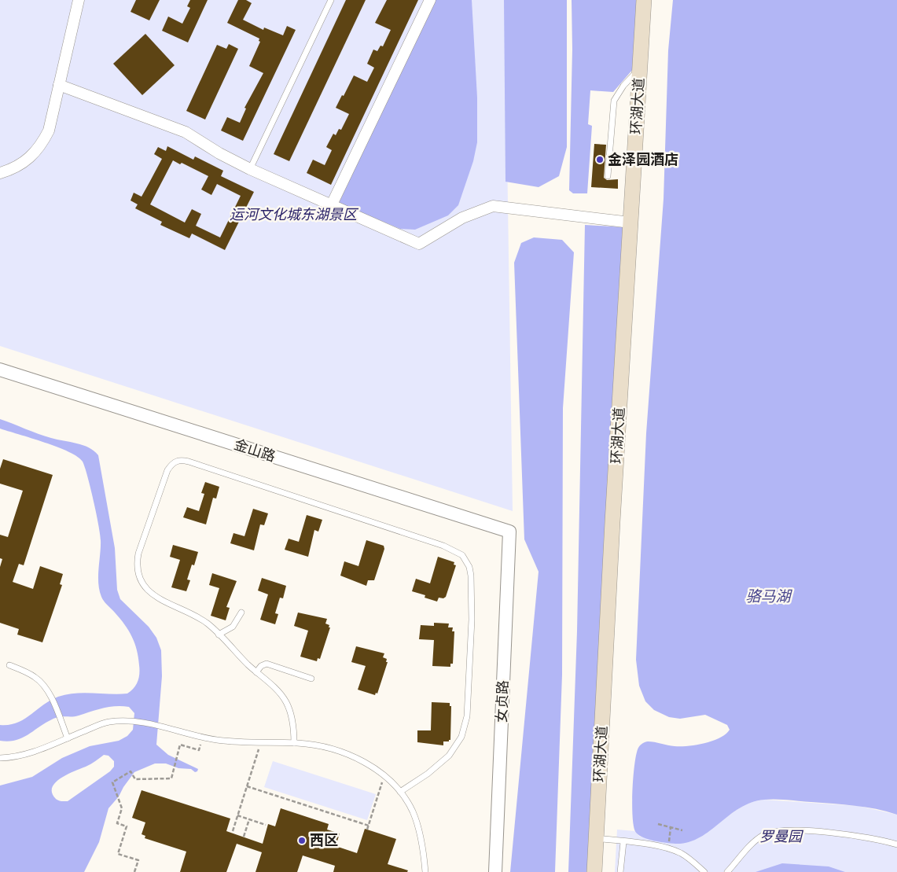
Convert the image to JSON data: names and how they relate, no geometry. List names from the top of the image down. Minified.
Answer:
{"streets":{"main road":["环湖大道"],"street":["金山路","女贞路"]},"crossings":[["金山路","女贞路"]],"water":["骆马湖"],"parks":["运河文化城东湖景区","罗曼园"],"places":["金泽园酒店","西区"]}
